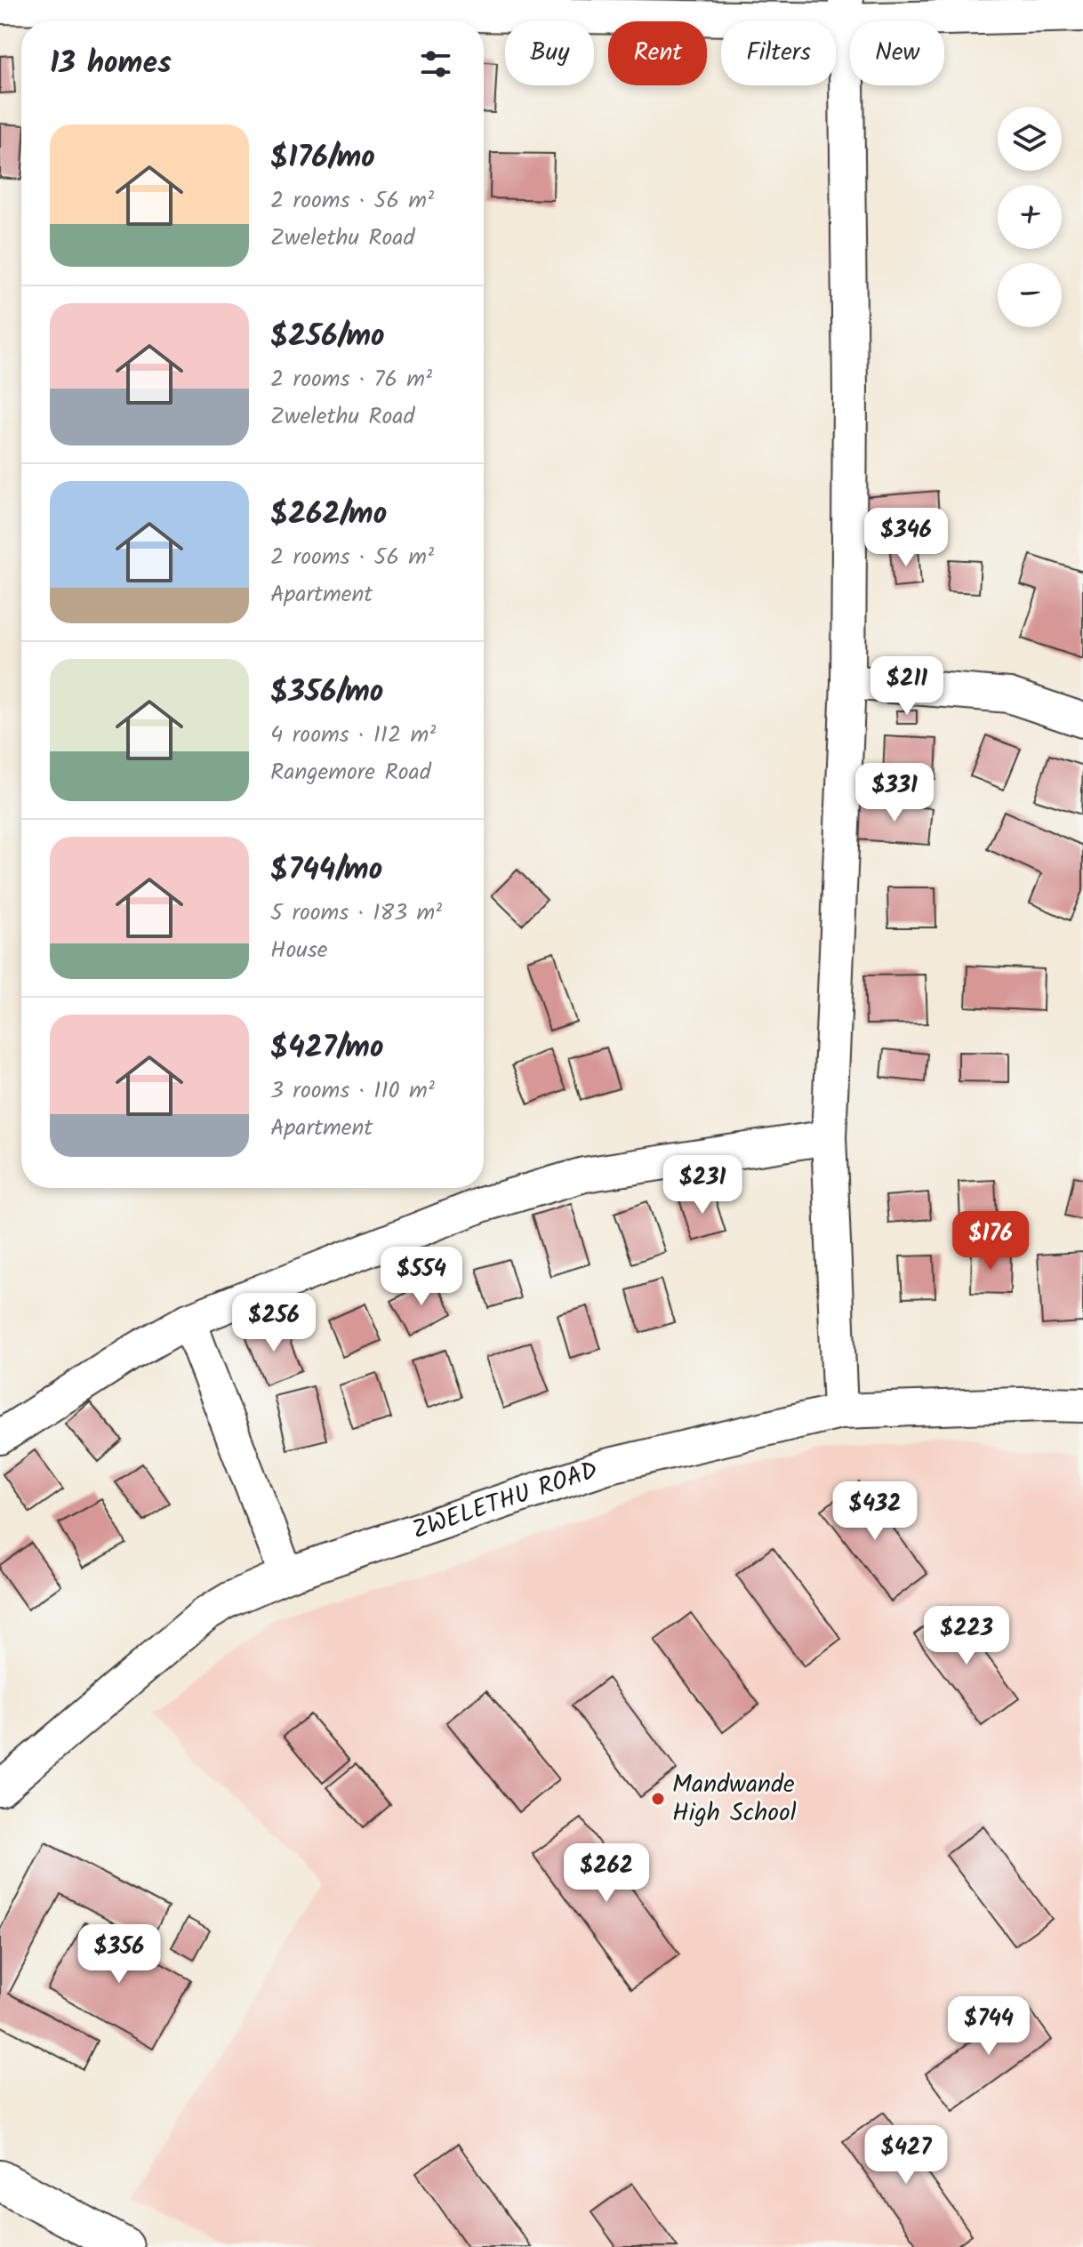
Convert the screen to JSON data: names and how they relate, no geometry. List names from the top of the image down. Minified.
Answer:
{"streets":{"street":["ZWELETHU ROAD"]},"places":["Mandwande High School"],"page":{"chip":["Buy","Rent","Filters","New"],"heading":"13 homes","map_buttons":["+","−"],"list":[{"name":"$176/mo","note":"2 rooms · 56 m² · Zwelethu Road"},{"name":"$256/mo","note":"2 rooms · 76 m² · Zwelethu Road"},{"name":"$262/mo","note":"2 rooms · 56 m² · Apartment"},{"name":"$356/mo","note":"4 rooms · 112 m² · Rangemore Road"},{"name":"$744/mo","note":"5 rooms · 183 m² · House"},{"name":"$427/mo","note":"3 rooms · 110 m² · Apartment"}],"price":["$346","$211","$331","$231","$176","$554","$256","$432","$223","$262","$356","$744","$427"]}}
